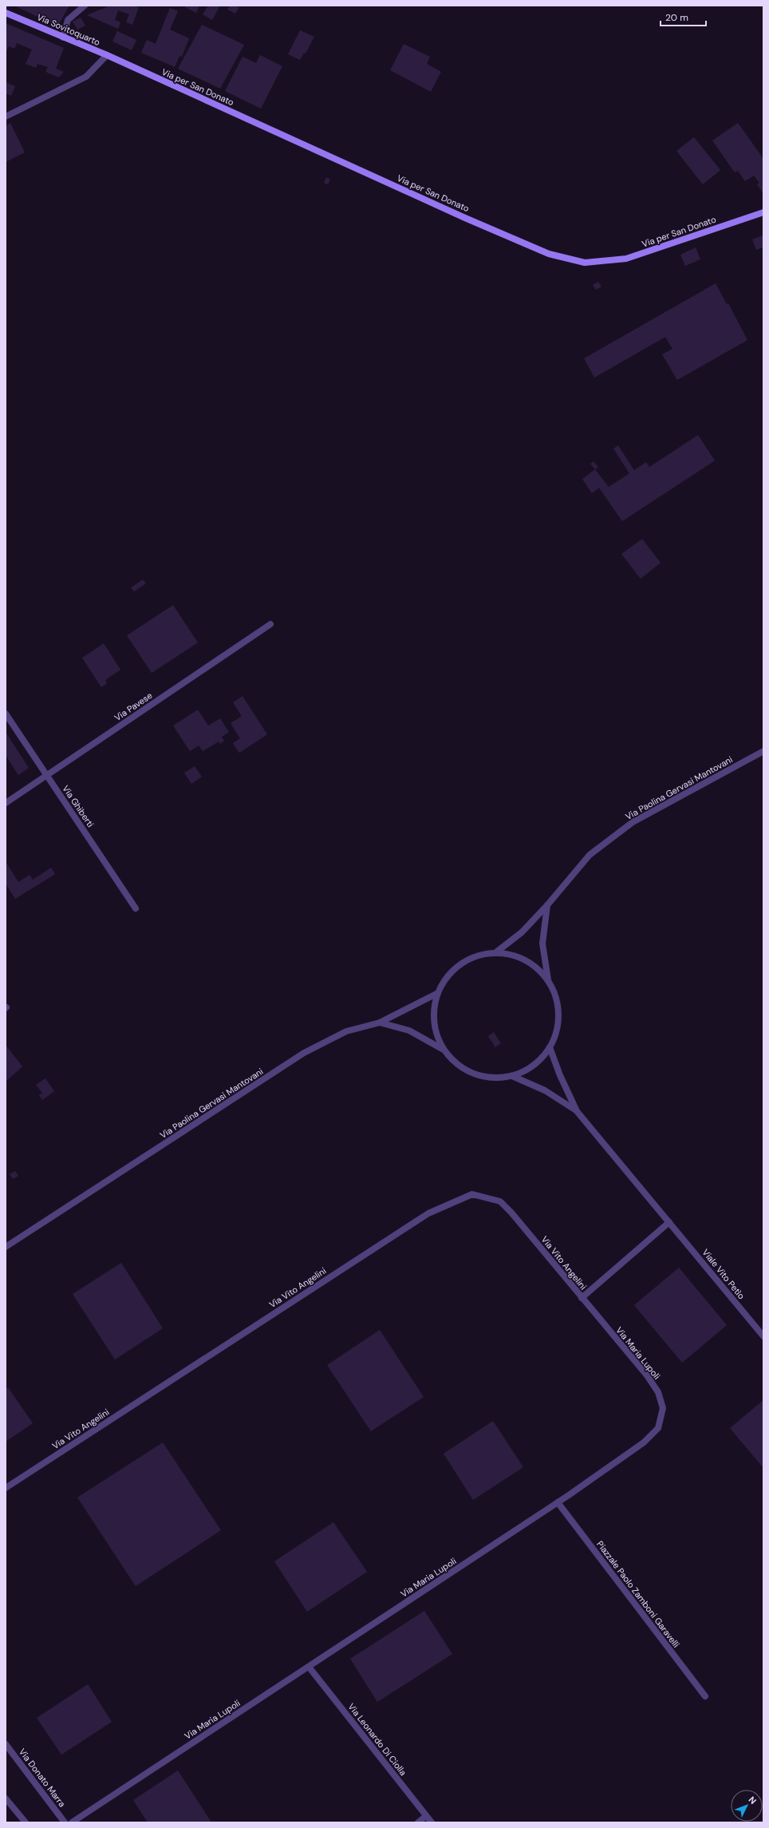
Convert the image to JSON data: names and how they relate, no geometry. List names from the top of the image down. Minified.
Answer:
{"streets":{"street":["Via Sovitoquarto","Via per San Donato","Via Pavese","Via Paolina Gervasi Mantovani","Via Ghiberti","Via Vito Angelini","Viale Vito Petìo","Via Maria Lupoli","Piazzale Paolo Zamboni Garavelli","Via Leonardo Di Ciolla","Via Donato Marra"]},"crossings":[["Via Sovitoquarto","Via per San Donato"],["Via Pavese","Via Ghiberti"],["Via Vito Angelini","Via Maria Lupoli"],["Via Maria Lupoli","Piazzale Paolo Zamboni Garavelli"],["Via Maria Lupoli","Via Leonardo Di Ciolla"]],"scale_bar":"20 m","north":"top right"}
